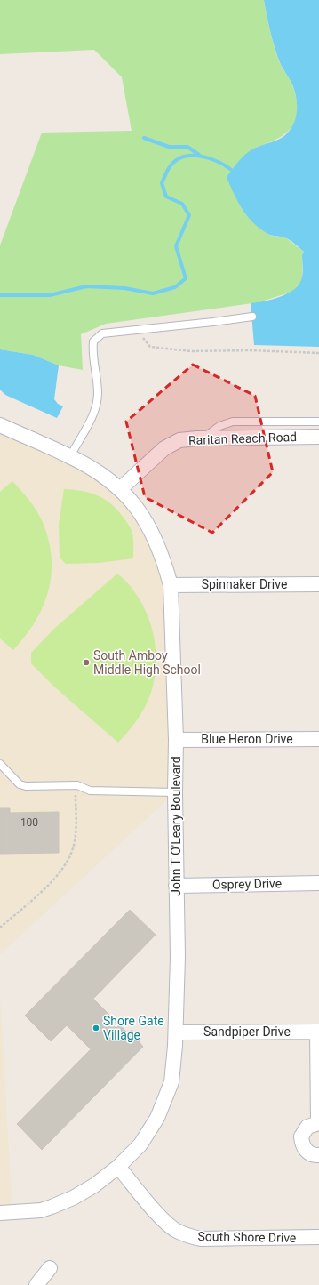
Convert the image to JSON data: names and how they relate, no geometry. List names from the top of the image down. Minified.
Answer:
{"streets":{"street":["Raritan Reach Road","Spinnaker Drive","Blue Heron Drive","John T O'Leary Boulevard","Osprey Drive","Sandpiper Drive","South Shore Drive"]},"crossings":[["Raritan Reach Road","John T O'Leary Boulevard"],["Spinnaker Drive","John T O'Leary Boulevard"],["Blue Heron Drive","John T O'Leary Boulevard"],["John T O'Leary Boulevard","Osprey Drive"],["John T O'Leary Boulevard","Sandpiper Drive"],["John T O'Leary Boulevard","South Shore Drive"]],"places":["South Amboy Middle High School","Shore Gate Village"],"house_numbers":["100"]}
